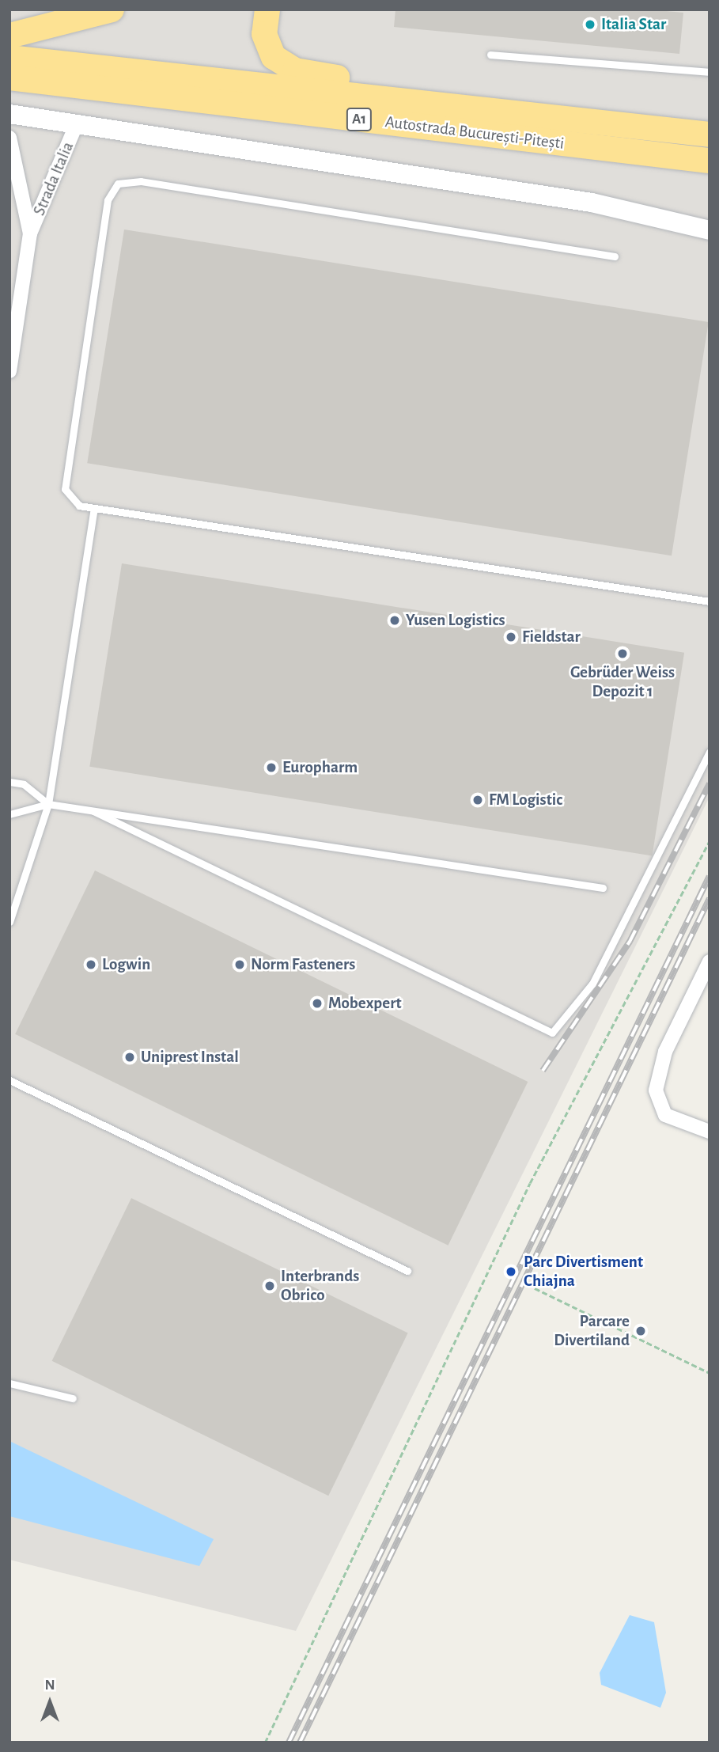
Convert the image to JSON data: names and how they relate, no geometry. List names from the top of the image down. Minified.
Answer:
{"streets":{"highway":["A1","Autostrada București-Pitești"],"street":["Strada Italia"]},"places":["Italia Star","Yusen Logistics","Fieldstar","Gebrüder Weiss Depozit 1","Europharm","FM Logistic","Logwin","Norm Fasteners","Mobexpert","Uniprest Instal","Parc Divertisment Chiajna","Interbrands Obrico","Parcare Divertiland"],"north":"top"}
